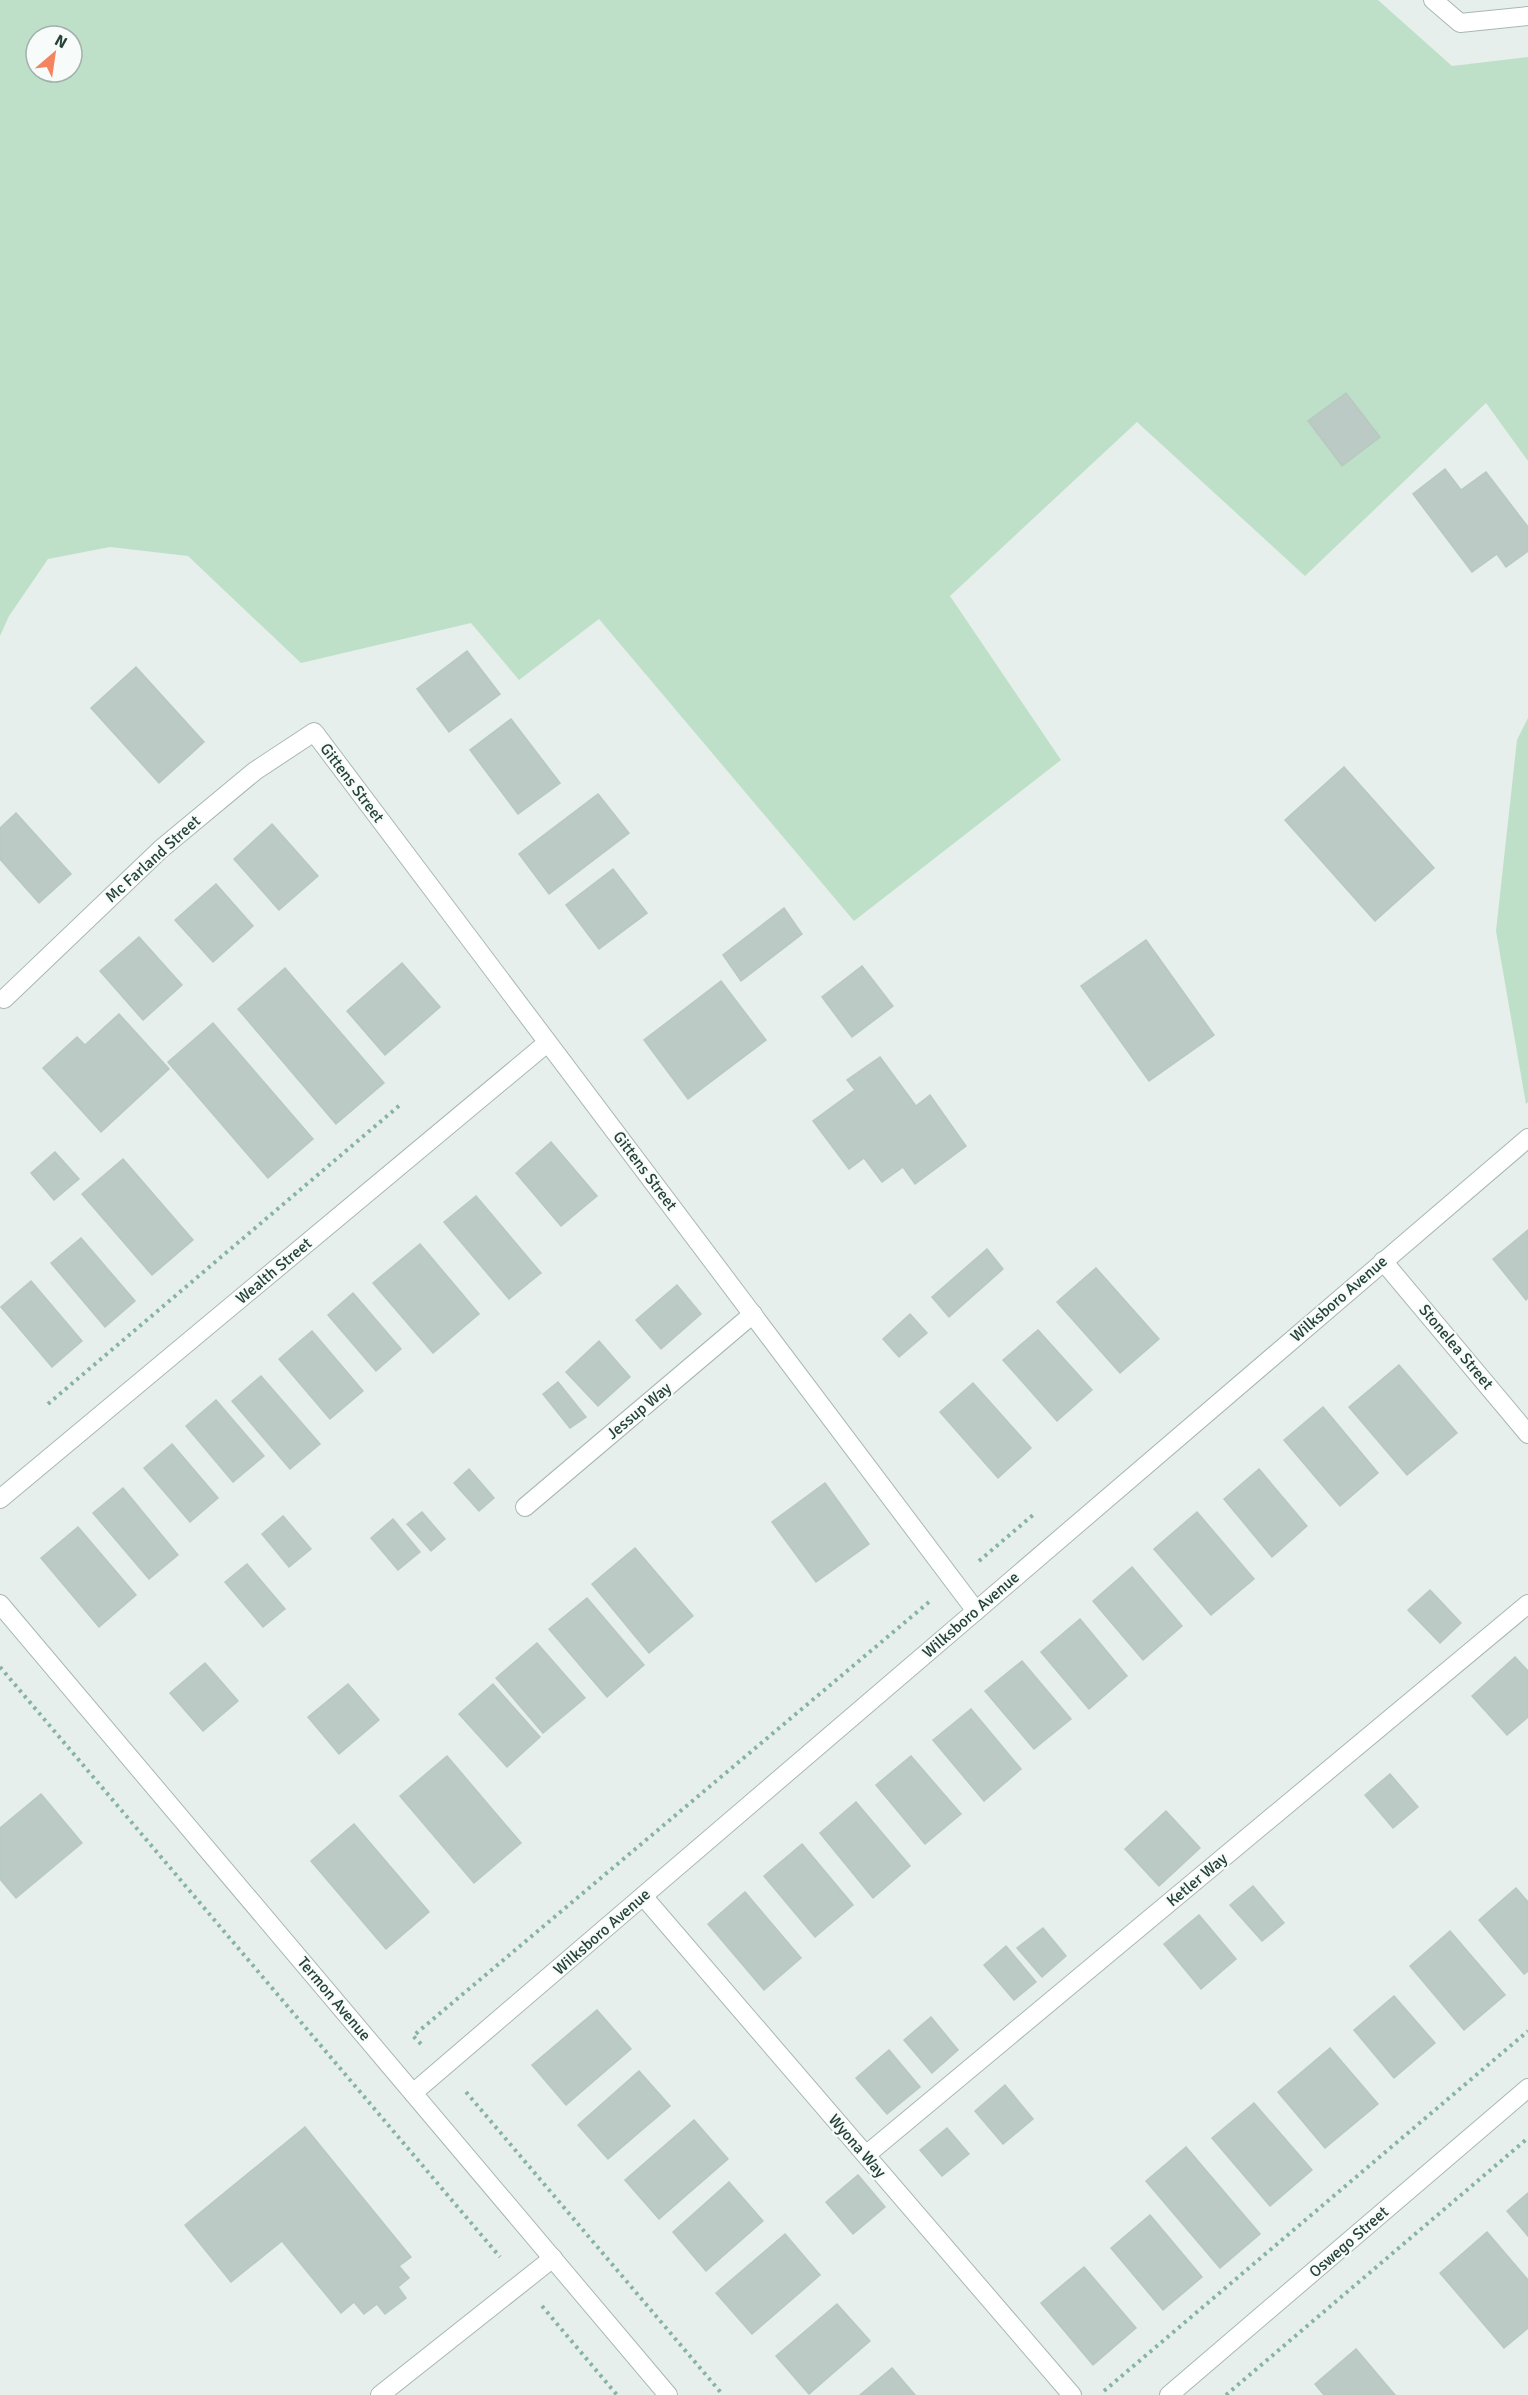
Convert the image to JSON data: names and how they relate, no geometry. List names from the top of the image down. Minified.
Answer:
{"streets":{"street":["Gittens Street","Mc Farland Street","Wealth Street","Wilksboro Avenue","Stonelea Street","Jessup Way","Ketler Way","Termon Avenue","Wyona Way","Oswego Street"]},"crossings":[["Gittens Street","Mc Farland Street"],["Gittens Street","Wealth Street"],["Gittens Street","Wilksboro Avenue"],["Gittens Street","Jessup Way"],["Wilksboro Avenue","Stonelea Street"],["Wilksboro Avenue","Termon Avenue"],["Wilksboro Avenue","Wyona Way"],["Ketler Way","Wyona Way"]],"north":"top right"}
